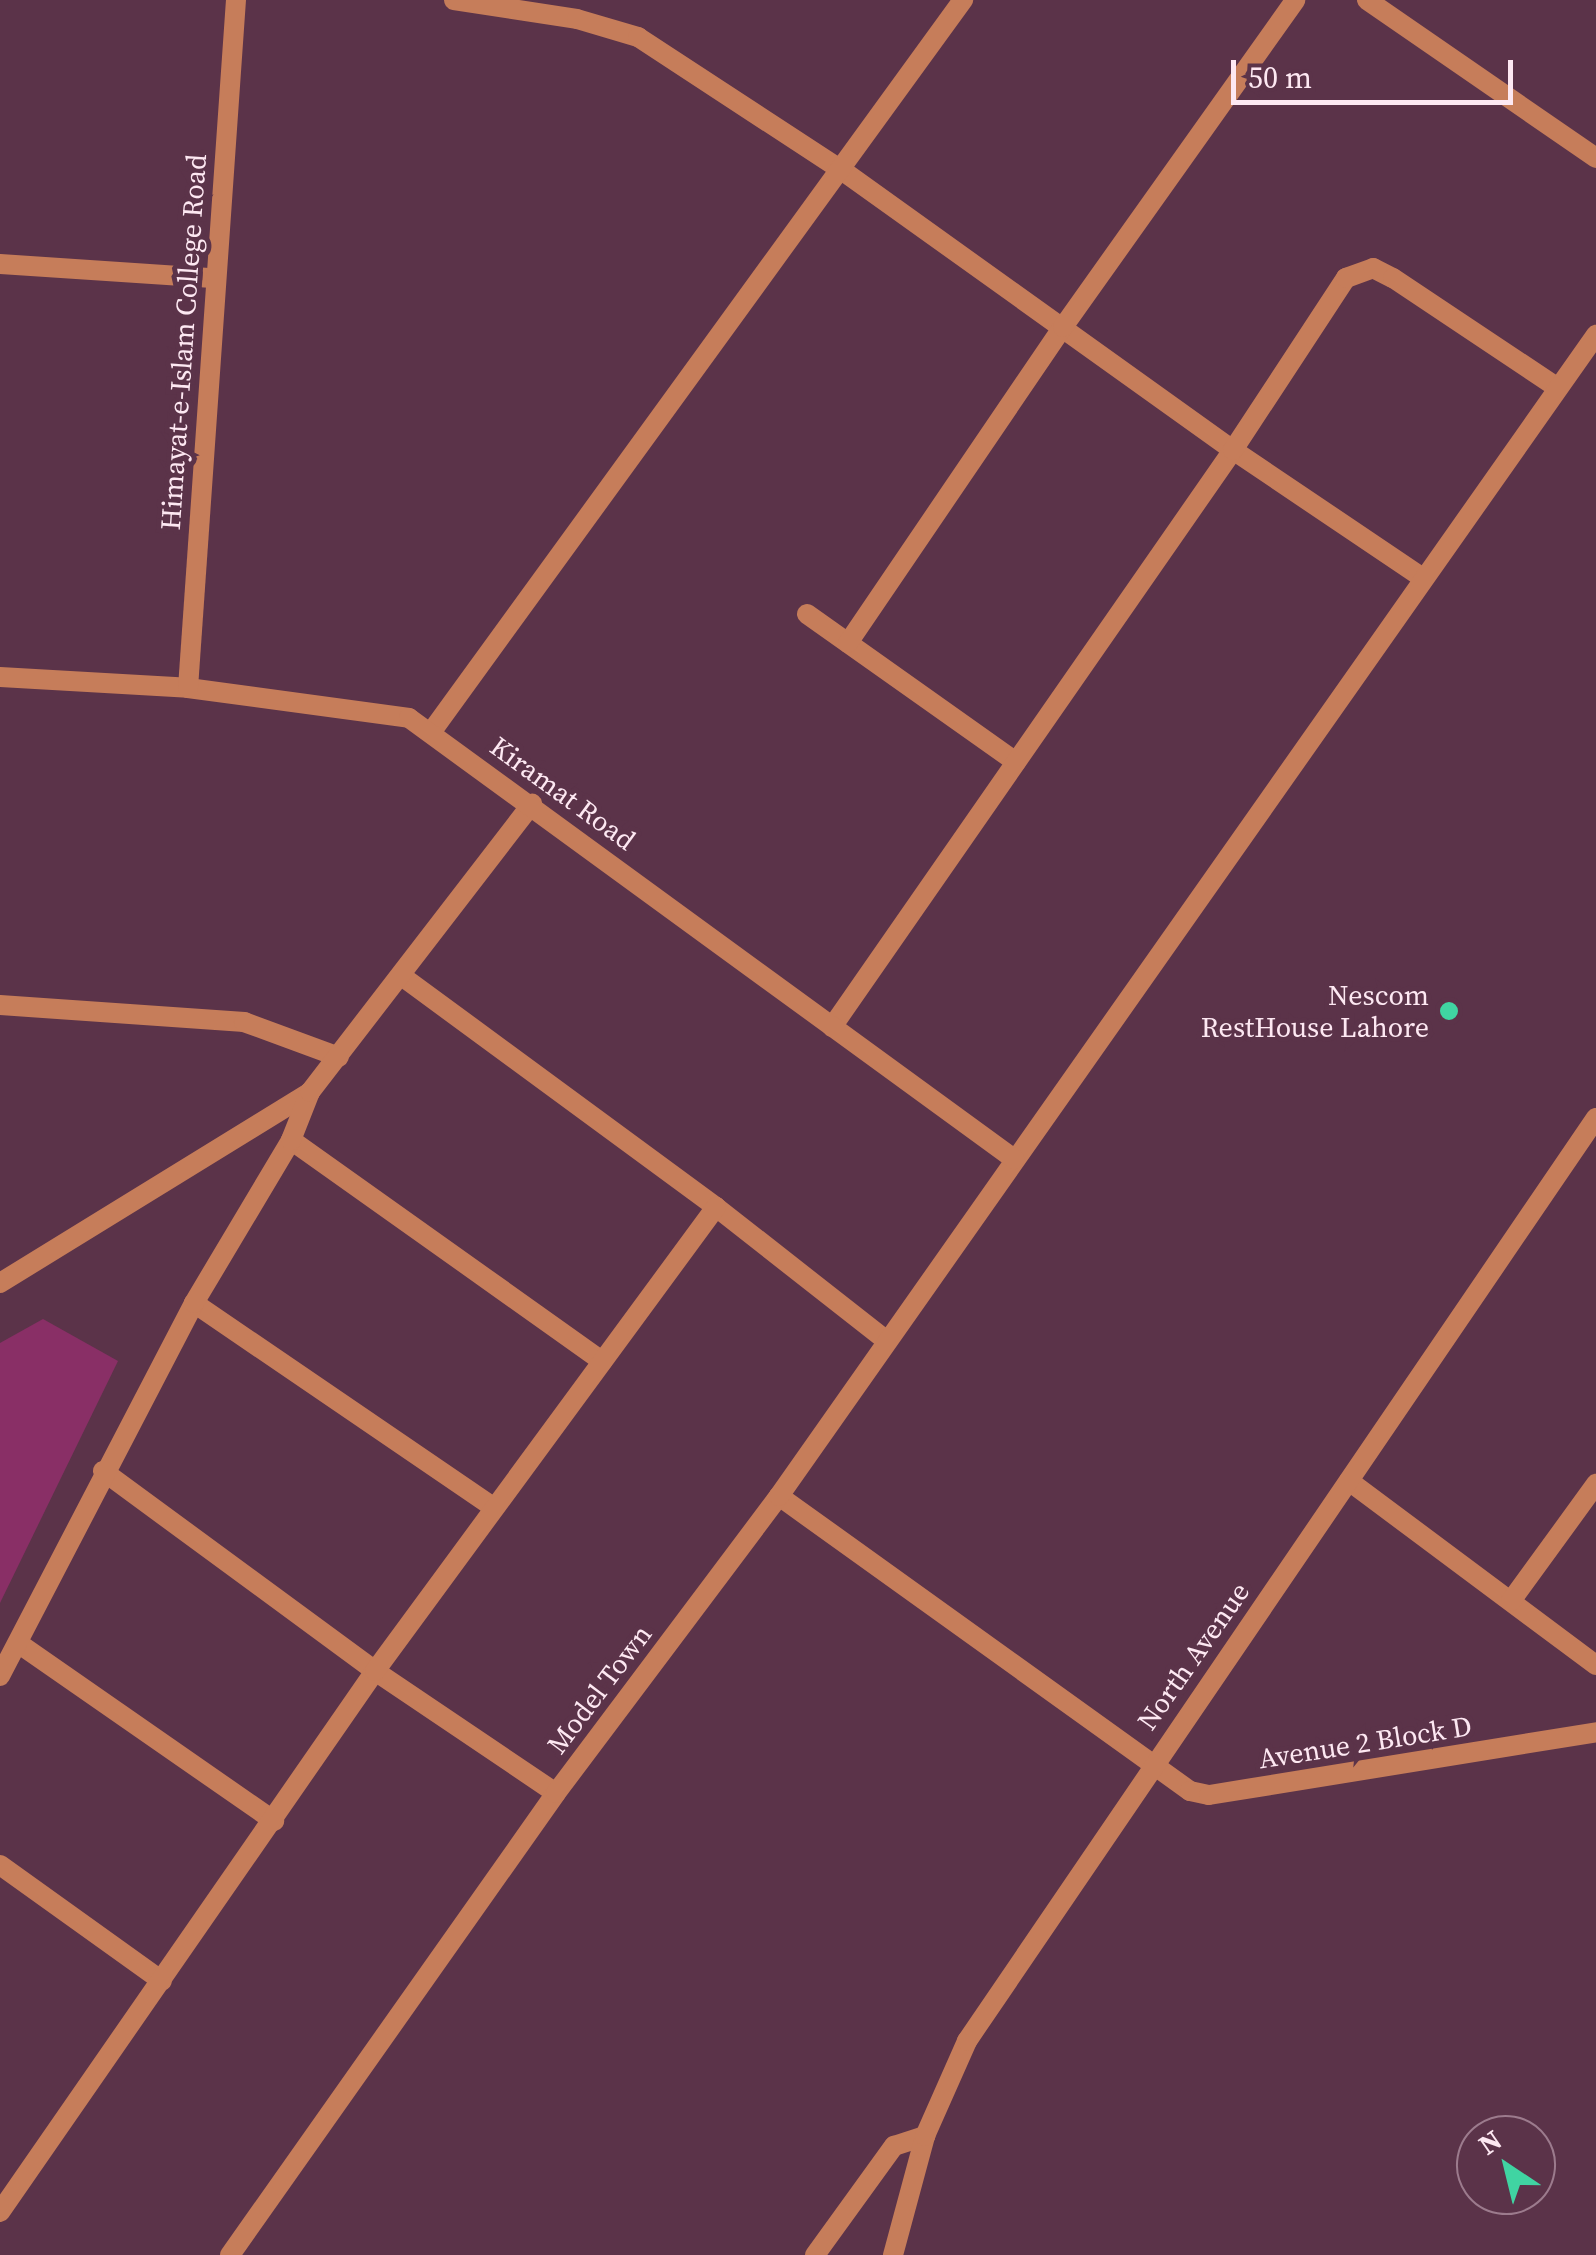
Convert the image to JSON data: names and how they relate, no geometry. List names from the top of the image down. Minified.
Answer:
{"streets":{"street":["Himayat-e-Islam College Road","Kiramat Road","North Avenue","Model Town","Avenue 2 Block D"]},"crossings":[["Himayat-e-Islam College Road","Kiramat Road"],["Kiramat Road","Model Town"],["North Avenue","Avenue 2 Block D"],["Model Town","Avenue 2 Block D"]],"places":["Nescom RestHouse Lahore"],"scale_bar":"50 m","north":"top left"}
